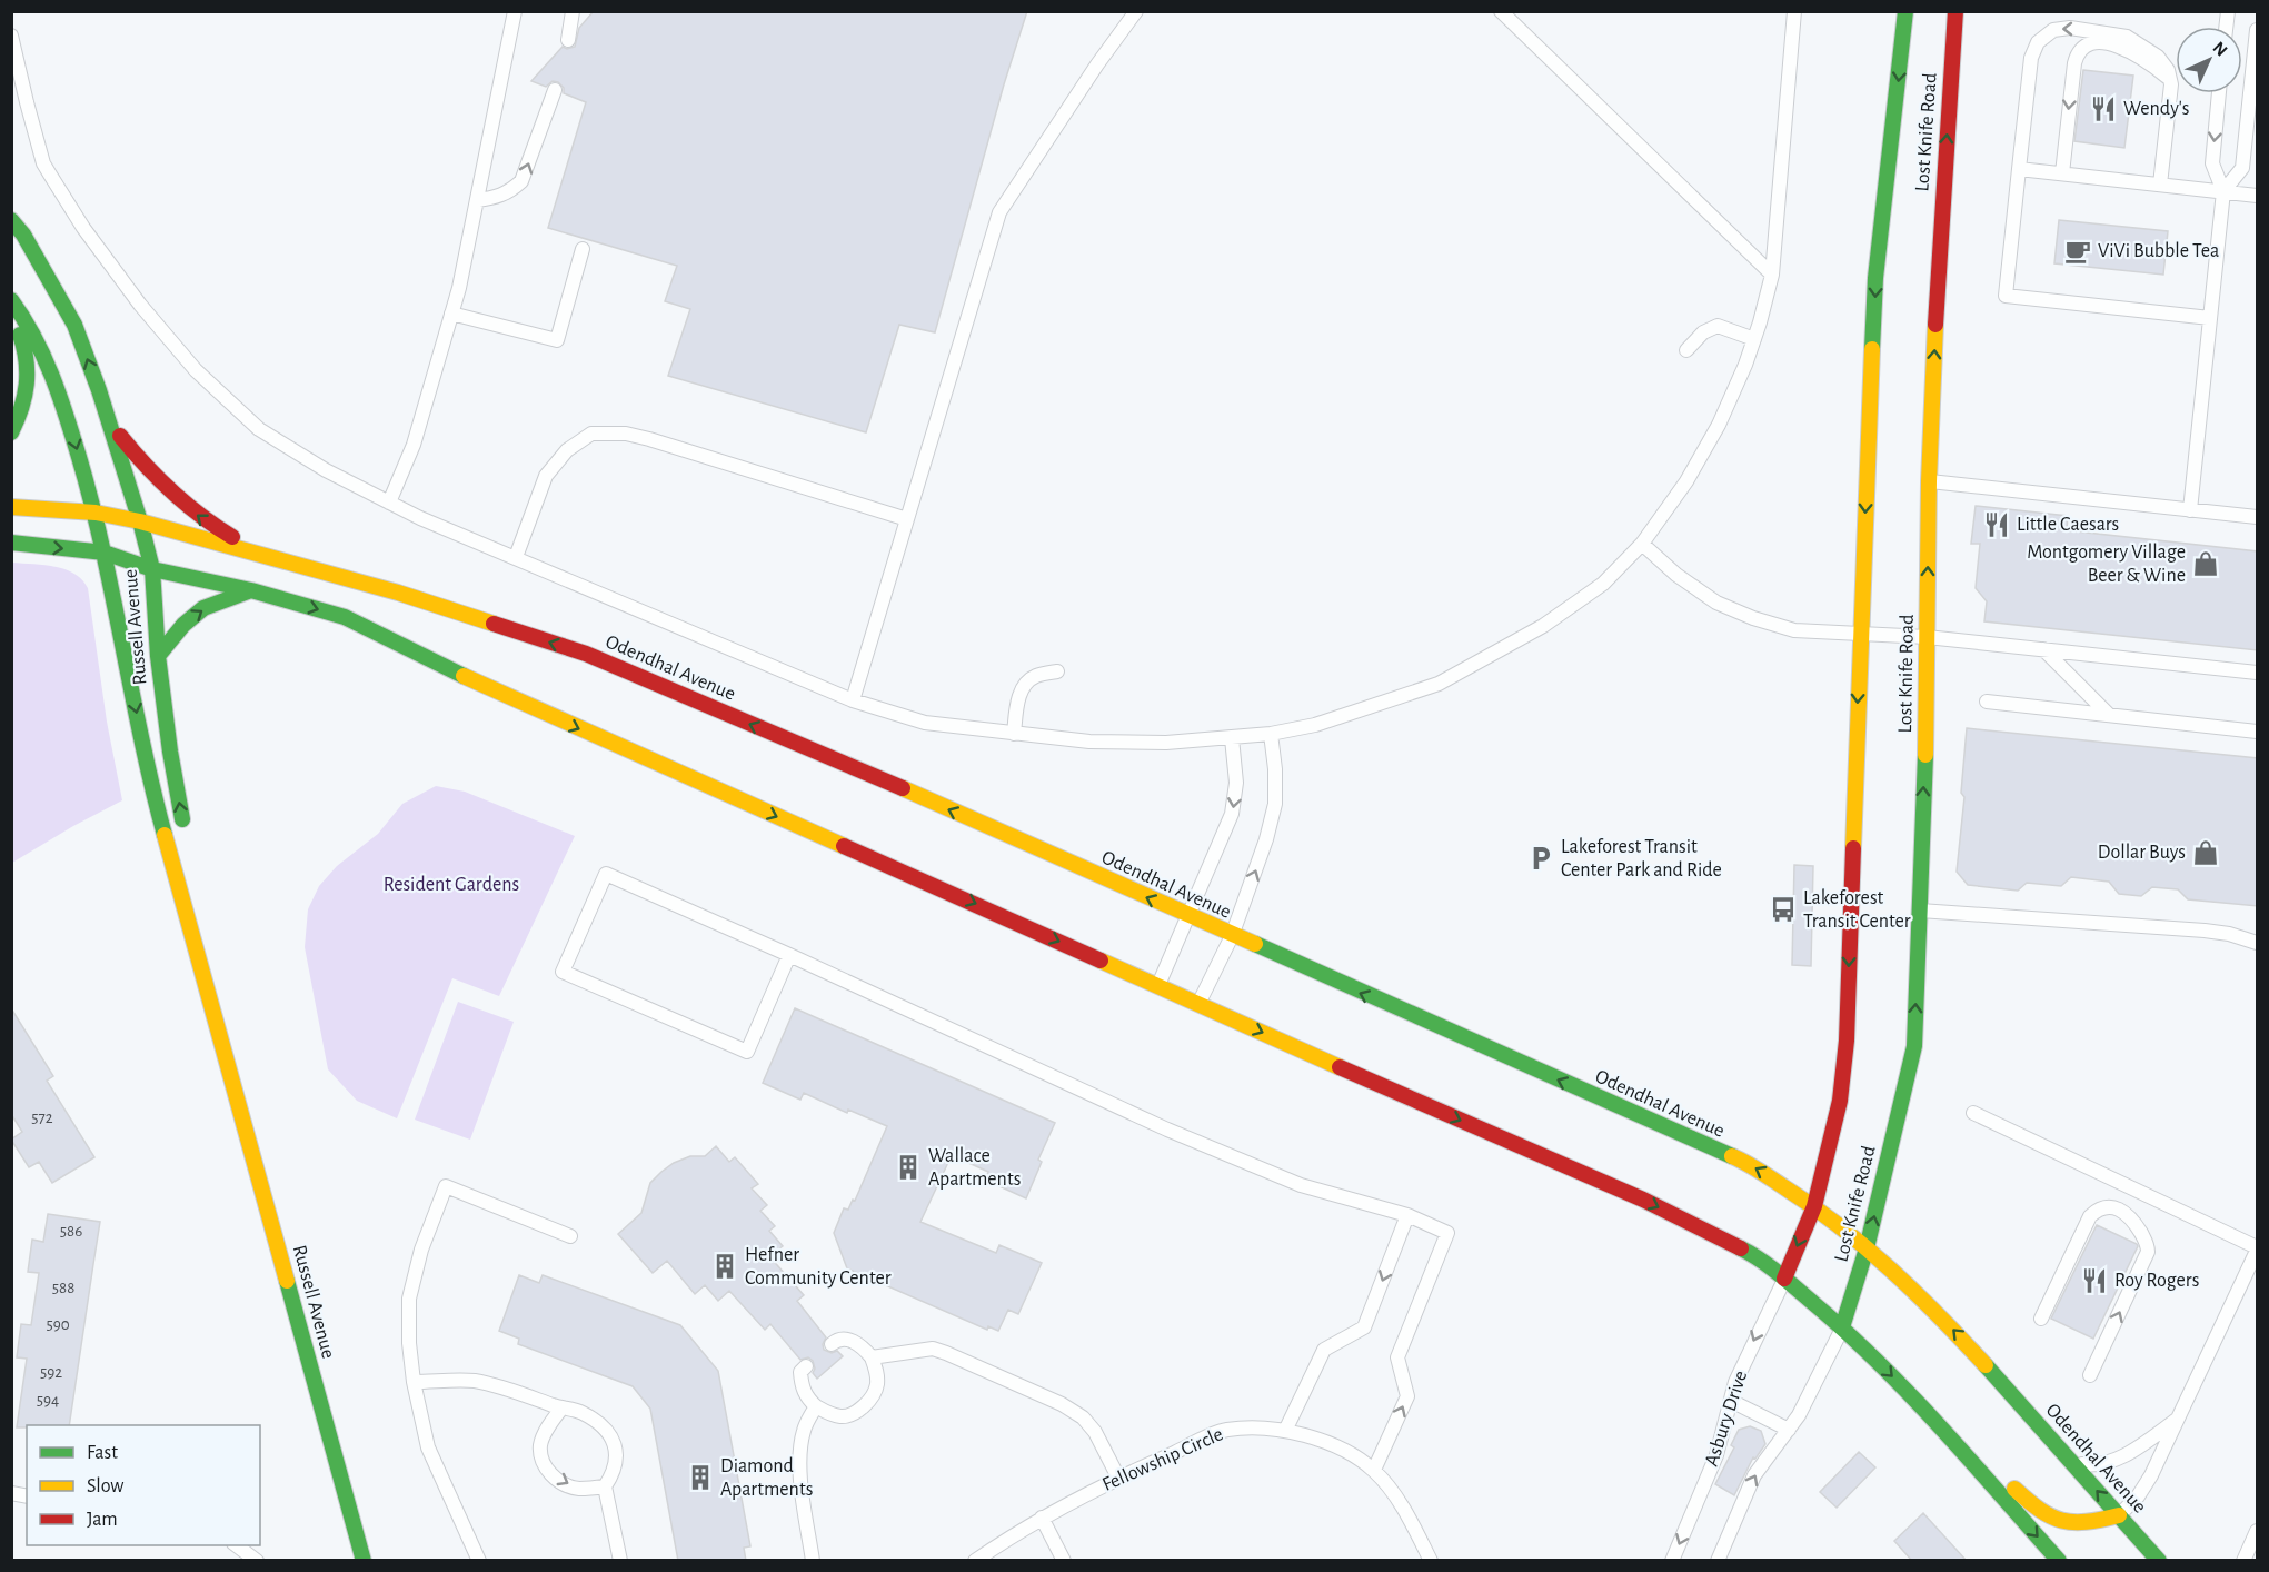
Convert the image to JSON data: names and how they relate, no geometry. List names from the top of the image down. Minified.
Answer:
{"streets":{"street":["Lost Knife Road","Russell Avenue","Odendhal Avenue"],"lane":["Asbury Drive","Fellowship Circle"]},"crossings":[["Lost Knife Road","Odendhal Avenue"],["Lost Knife Road","Asbury Drive"],["Russell Avenue","Odendhal Avenue"]],"parks":["Resident Gardens"],"places":{"restaurant":["Wendy's","Little Caesars","Roy Rogers"],"cafe":["ViVi Bubble Tea"],"shop":["Montgomery Village Beer & Wine","Dollar Buys"],"parking":["Lakeforest Transit Center Park and Ride"],"bus stop":["Lakeforest Transit Center"],"building":["Wallace Apartments","Hefner Community Center","Diamond Apartments"]},"house_numbers":["572","586","588","590","592","594"],"legend":["Fast","Slow","Jam"],"north":"top right"}
